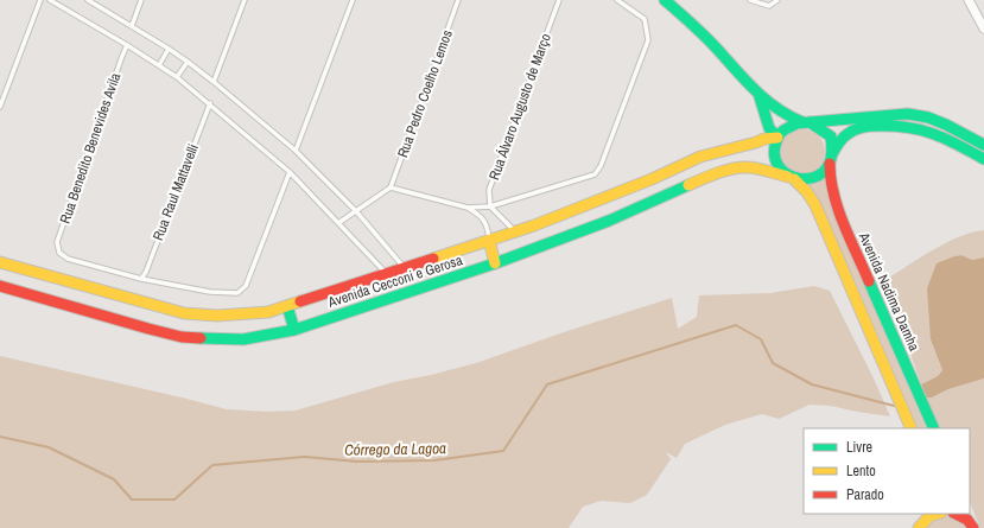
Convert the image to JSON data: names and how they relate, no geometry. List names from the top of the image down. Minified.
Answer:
{"streets":{"street":["Avenida Cecconi e Gerosa","Avenida Nadima Damha"],"lane":["Rua Pedro Coelho Lemos","Rua Álvaro Augusto de Março","Rua Benedito Benevides Avila","Rua Raul Mattavelli"]},"crossings":[["Rua Benedito Benevides Avila","Rua Raul Mattavelli"],["Avenida Cecconi e Gerosa","Avenida Nadima Damha"]],"water":["Córrego da Lagoa"],"legend":["Livre","Lento","Parado"]}
